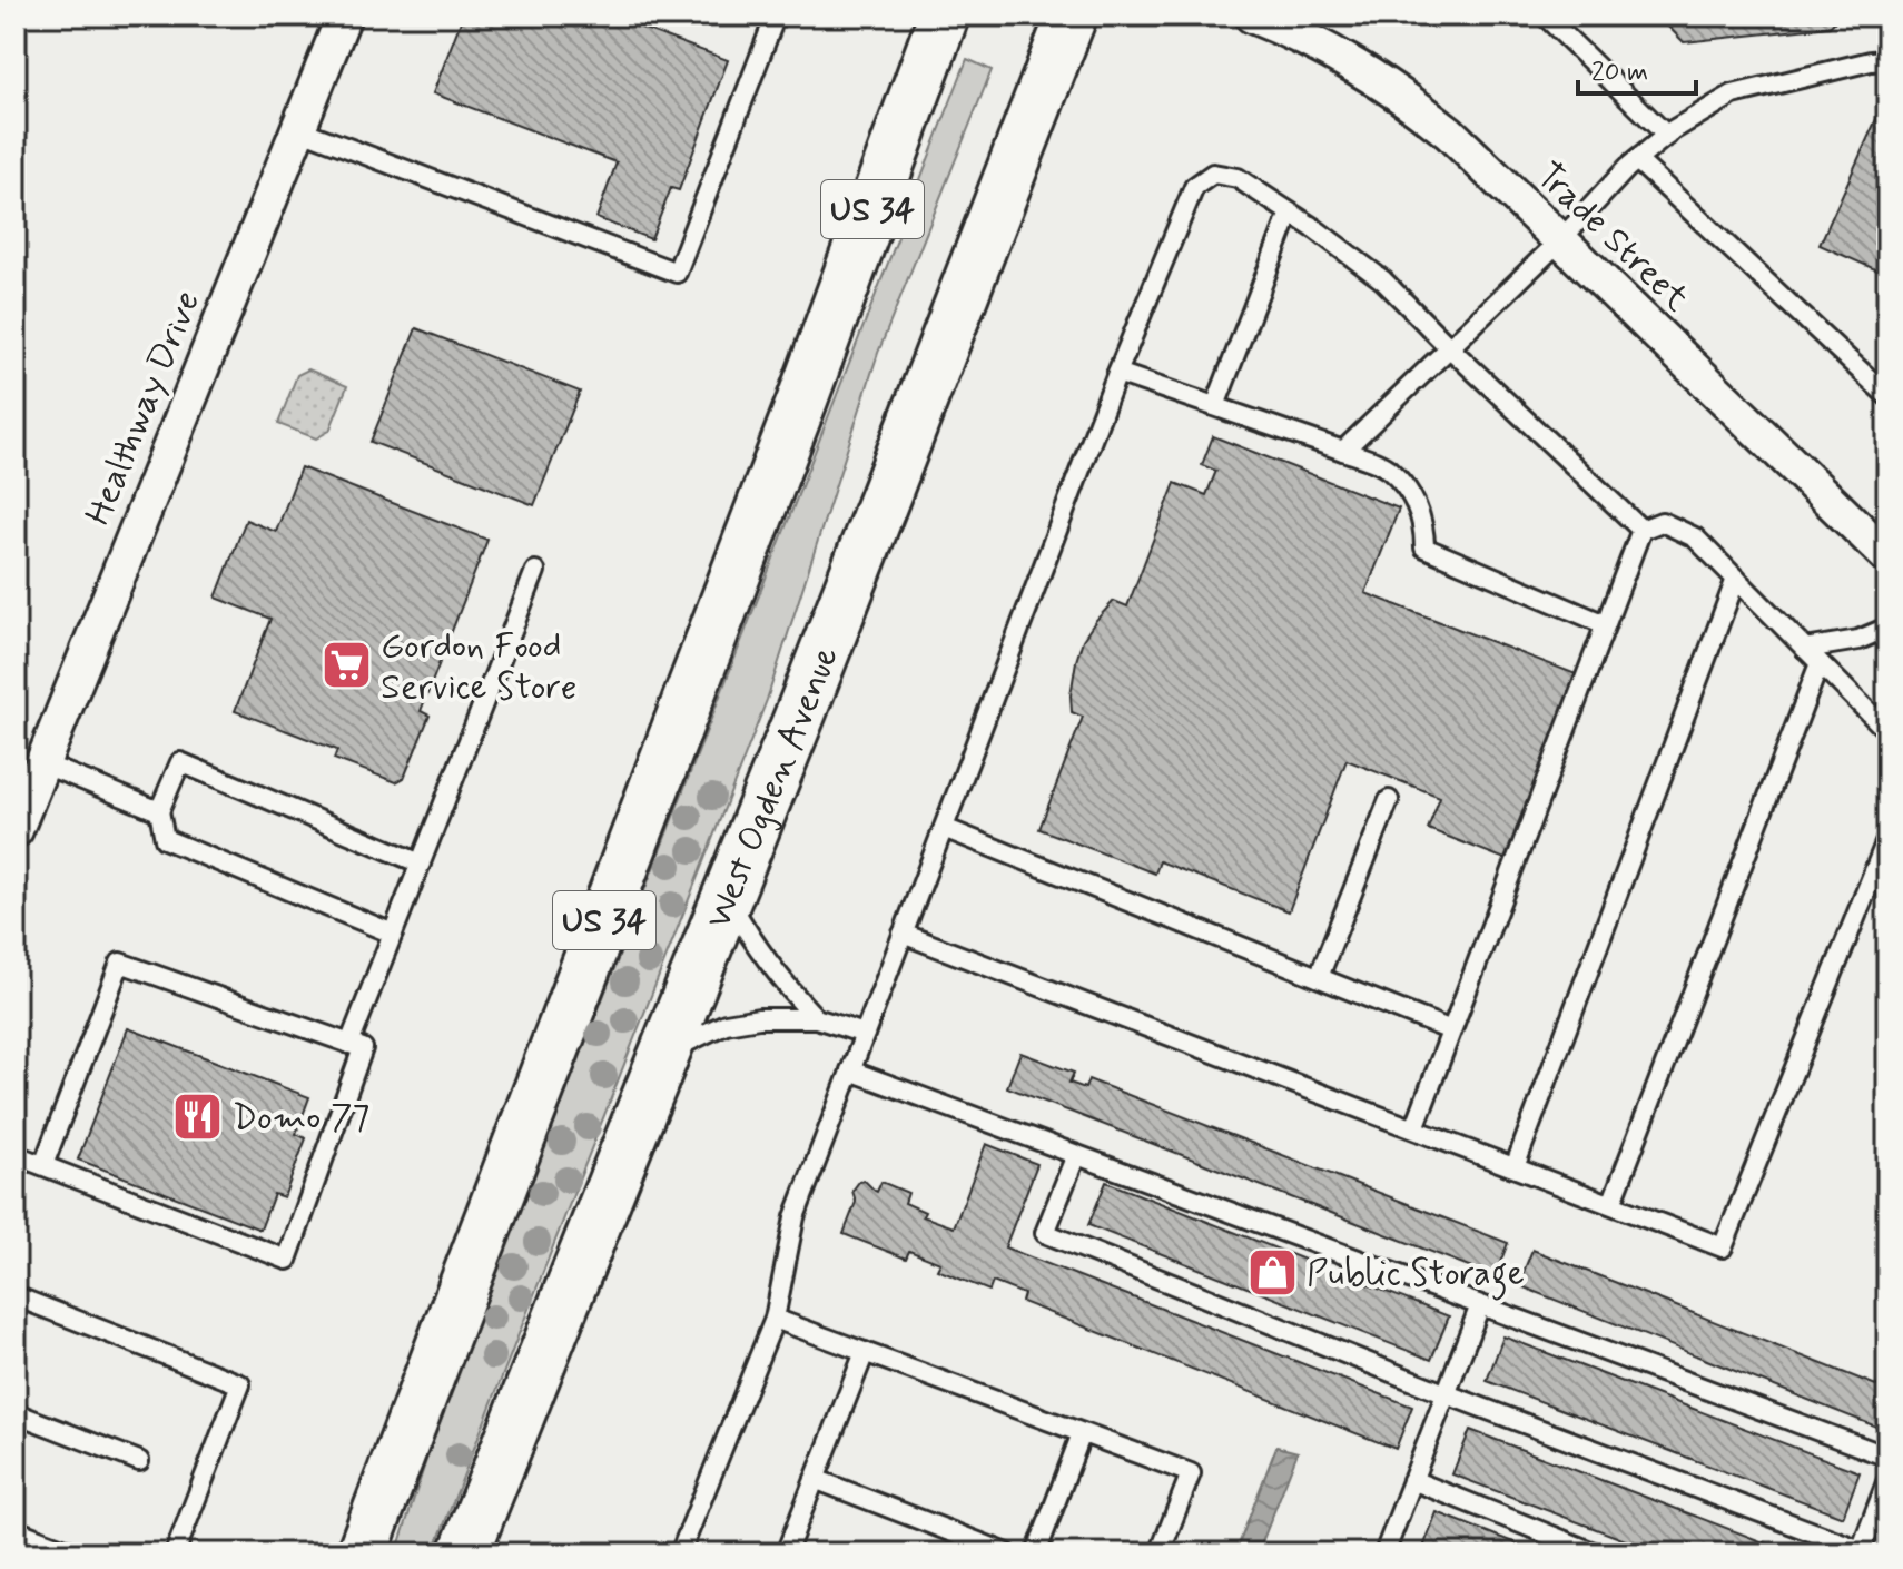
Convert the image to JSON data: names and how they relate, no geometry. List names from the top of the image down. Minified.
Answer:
{"streets":{"main road":["US 34","West Ogden Avenue"],"street":["Trade Street","Healthway Drive"]},"places":{"supermarket":["Gordon Food Service Store"],"restaurant":["Domo 77"],"shop":["Public Storage"]},"scale_bar":"20 m"}
